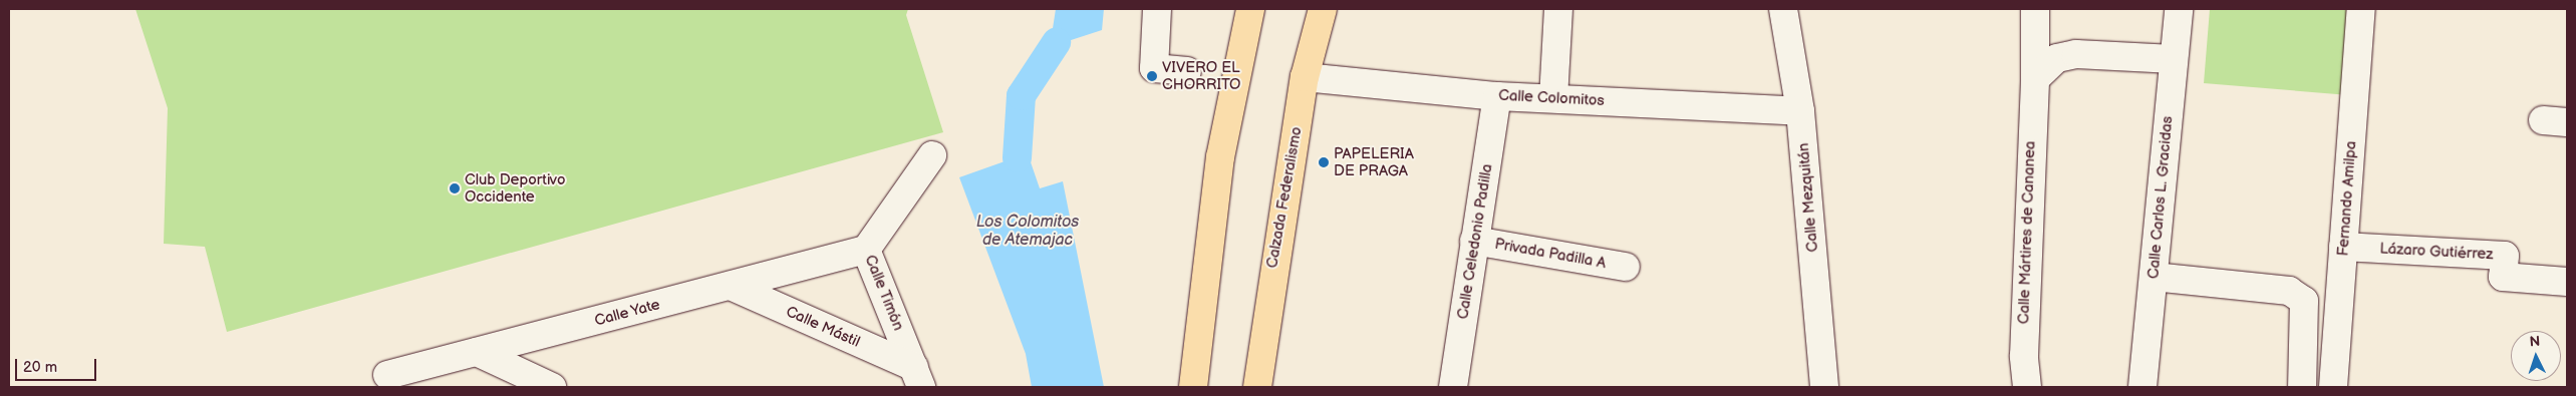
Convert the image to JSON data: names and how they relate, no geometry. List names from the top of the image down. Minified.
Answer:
{"streets":{"main road":["Calzada Federalismo"],"street":["Calle Colomitos","Calle Mezquitán","Calle Carlos L. Gracidas","Fernando Amilpa","Calle Mártires de Cananea","Calle Celedonio Padilla","Lázaro Gutiérrez","Privada Padilla A","Calle Timón","Calle Yate","Calle Mástil"]},"crossings":[["Calle Colomitos","Calzada Federalismo"],["Calle Colomitos","Calle Mezquitán"],["Calle Colomitos","Calle Celedonio Padilla"],["Fernando Amilpa","Lázaro Gutiérrez"],["Calle Celedonio Padilla","Privada Padilla A"],["Calle Timón","Calle Yate"],["Calle Timón","Calle Mástil"],["Calle Yate","Calle Mástil"]],"water":["Los Colomitos de Atemajac"],"places":["VIVERO EL CHORRITO","PAPELERIA DE PRAGA","Club Deportivo Occidente"],"scale_bar":"20 m","north":"top"}
